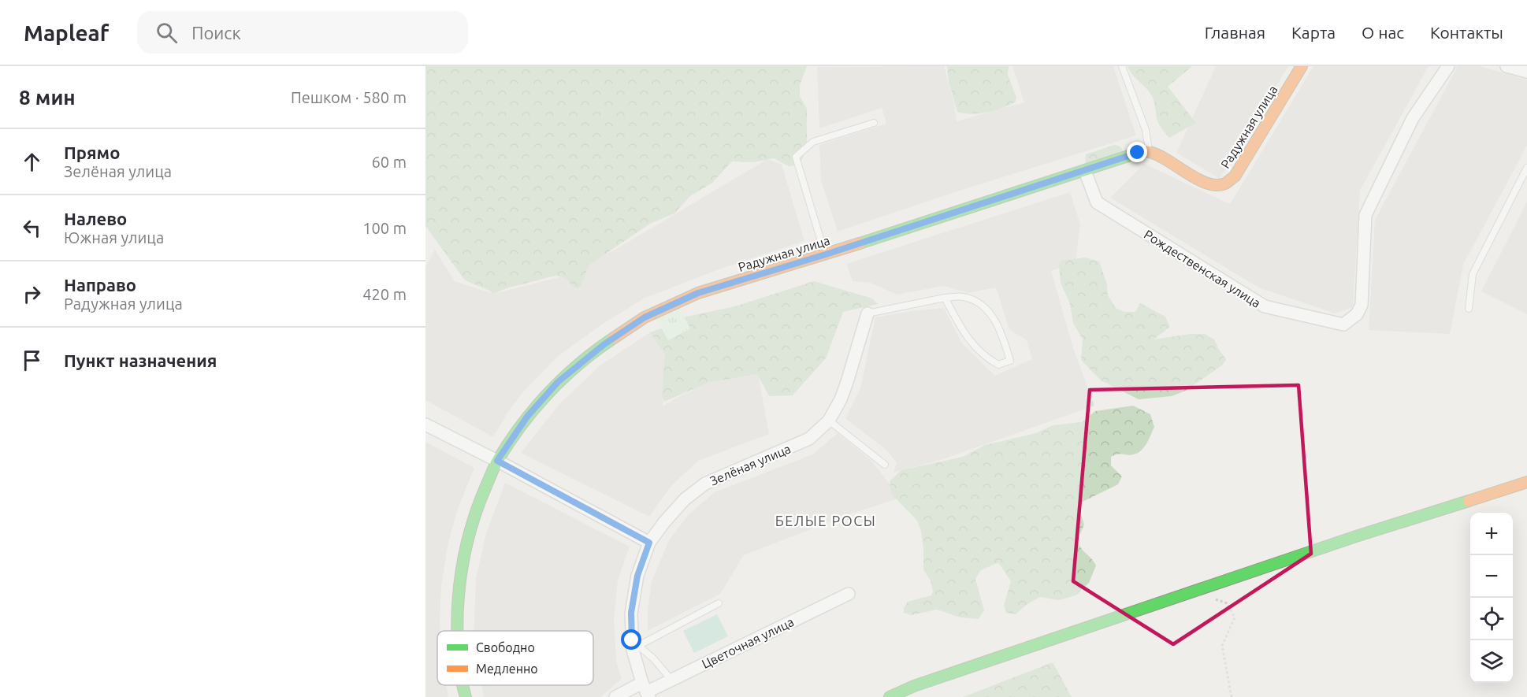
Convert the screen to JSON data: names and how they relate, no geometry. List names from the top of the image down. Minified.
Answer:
{"streets":{"street":["Радужная улица","Рождественская улица","Зелёная улица","Цветочная улица"]},"crossings":[["Радужная улица","Рождественская улица"],["Зелёная улица","Цветочная улица"]],"districts":["БЕЛЫЕ РОСЫ"],"legend":["Свободно","Медленно"],"page":{"header":"Mapleaf","search":"Поиск","nav":["Главная","Карта","О нас","Контакты"],"heading":["8 мин","Пешком · 580 m"],"list":[["Прямо","Зелёная улица","60 m"],["Налево","Южная улица","100 m"],["Направо","Радужная улица","420 m"],"Пункт назначения"],"map_buttons":["+","−"]}}
